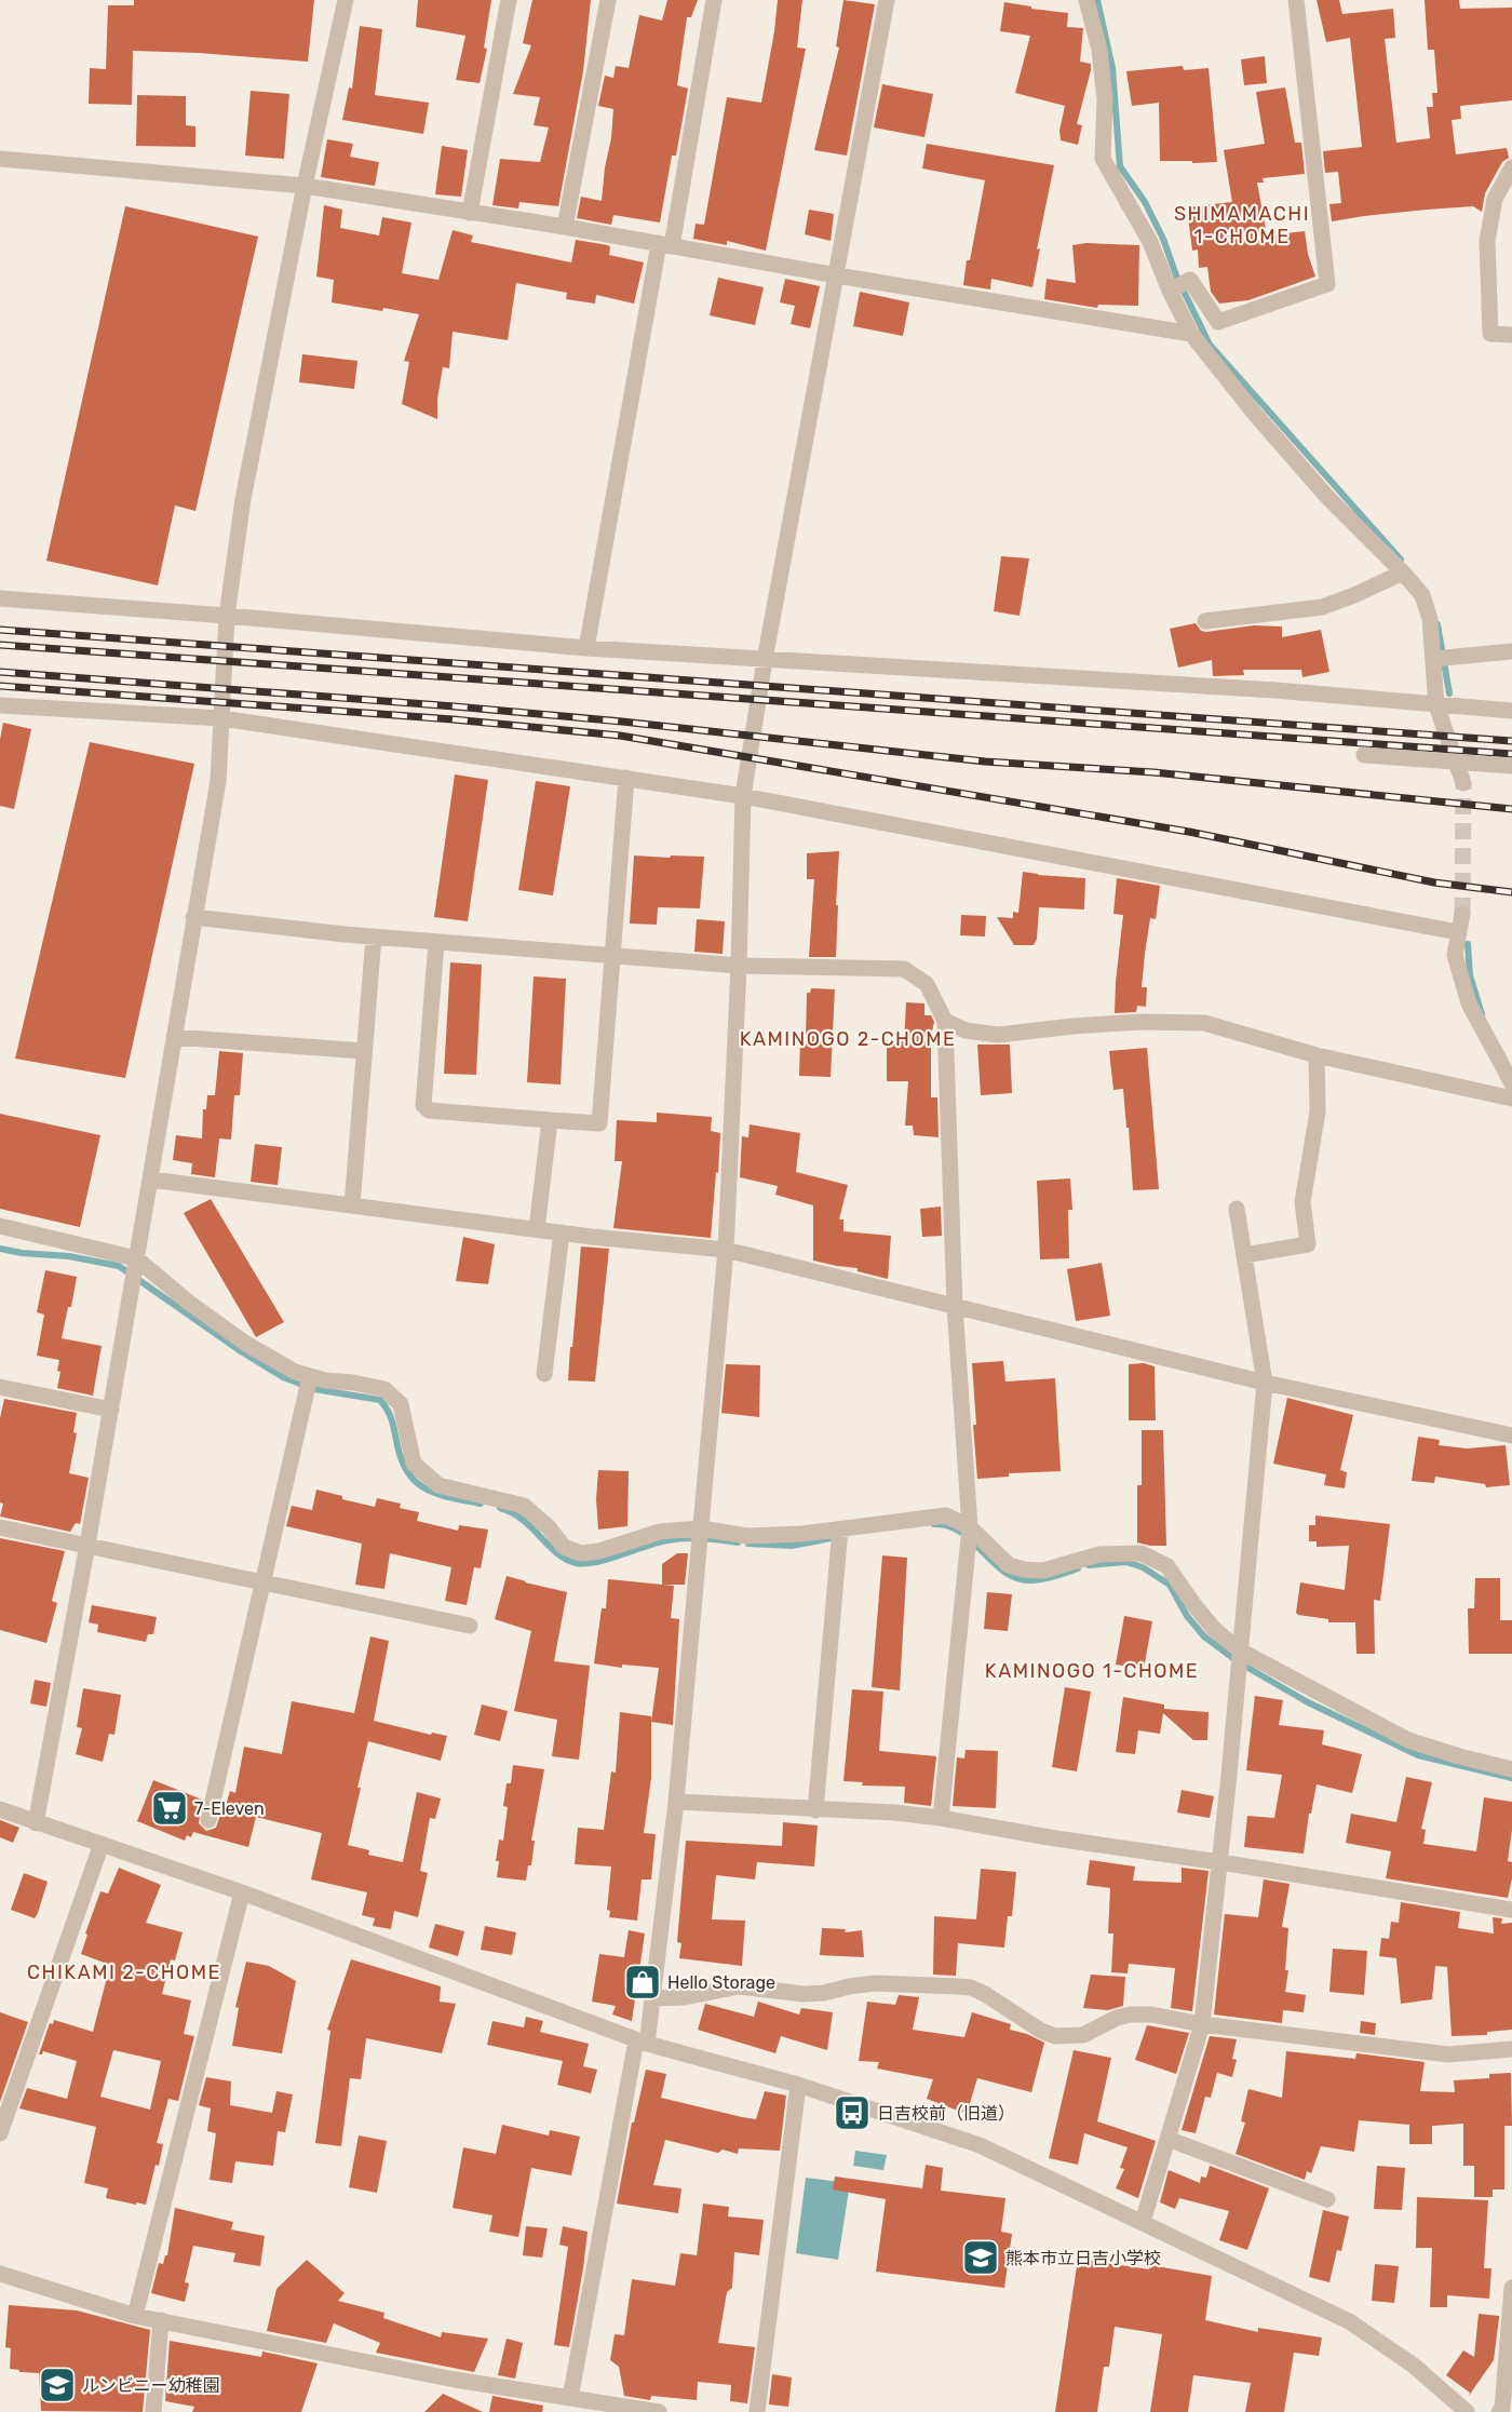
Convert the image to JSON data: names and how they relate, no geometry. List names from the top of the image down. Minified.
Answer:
{"districts":["SHIMAMACHI 1-CHOME","KAMINOGO 2-CHOME","KAMINOGO 1-CHOME","CHIKAMI 2-CHOME"],"places":{"supermarket":["7-Eleven"],"shop":["Hello Storage"],"bus stop":["日吉校前（旧道）"],"school or university":["熊本市立日吉小学校","ルンビニー幼稚園"]}}
